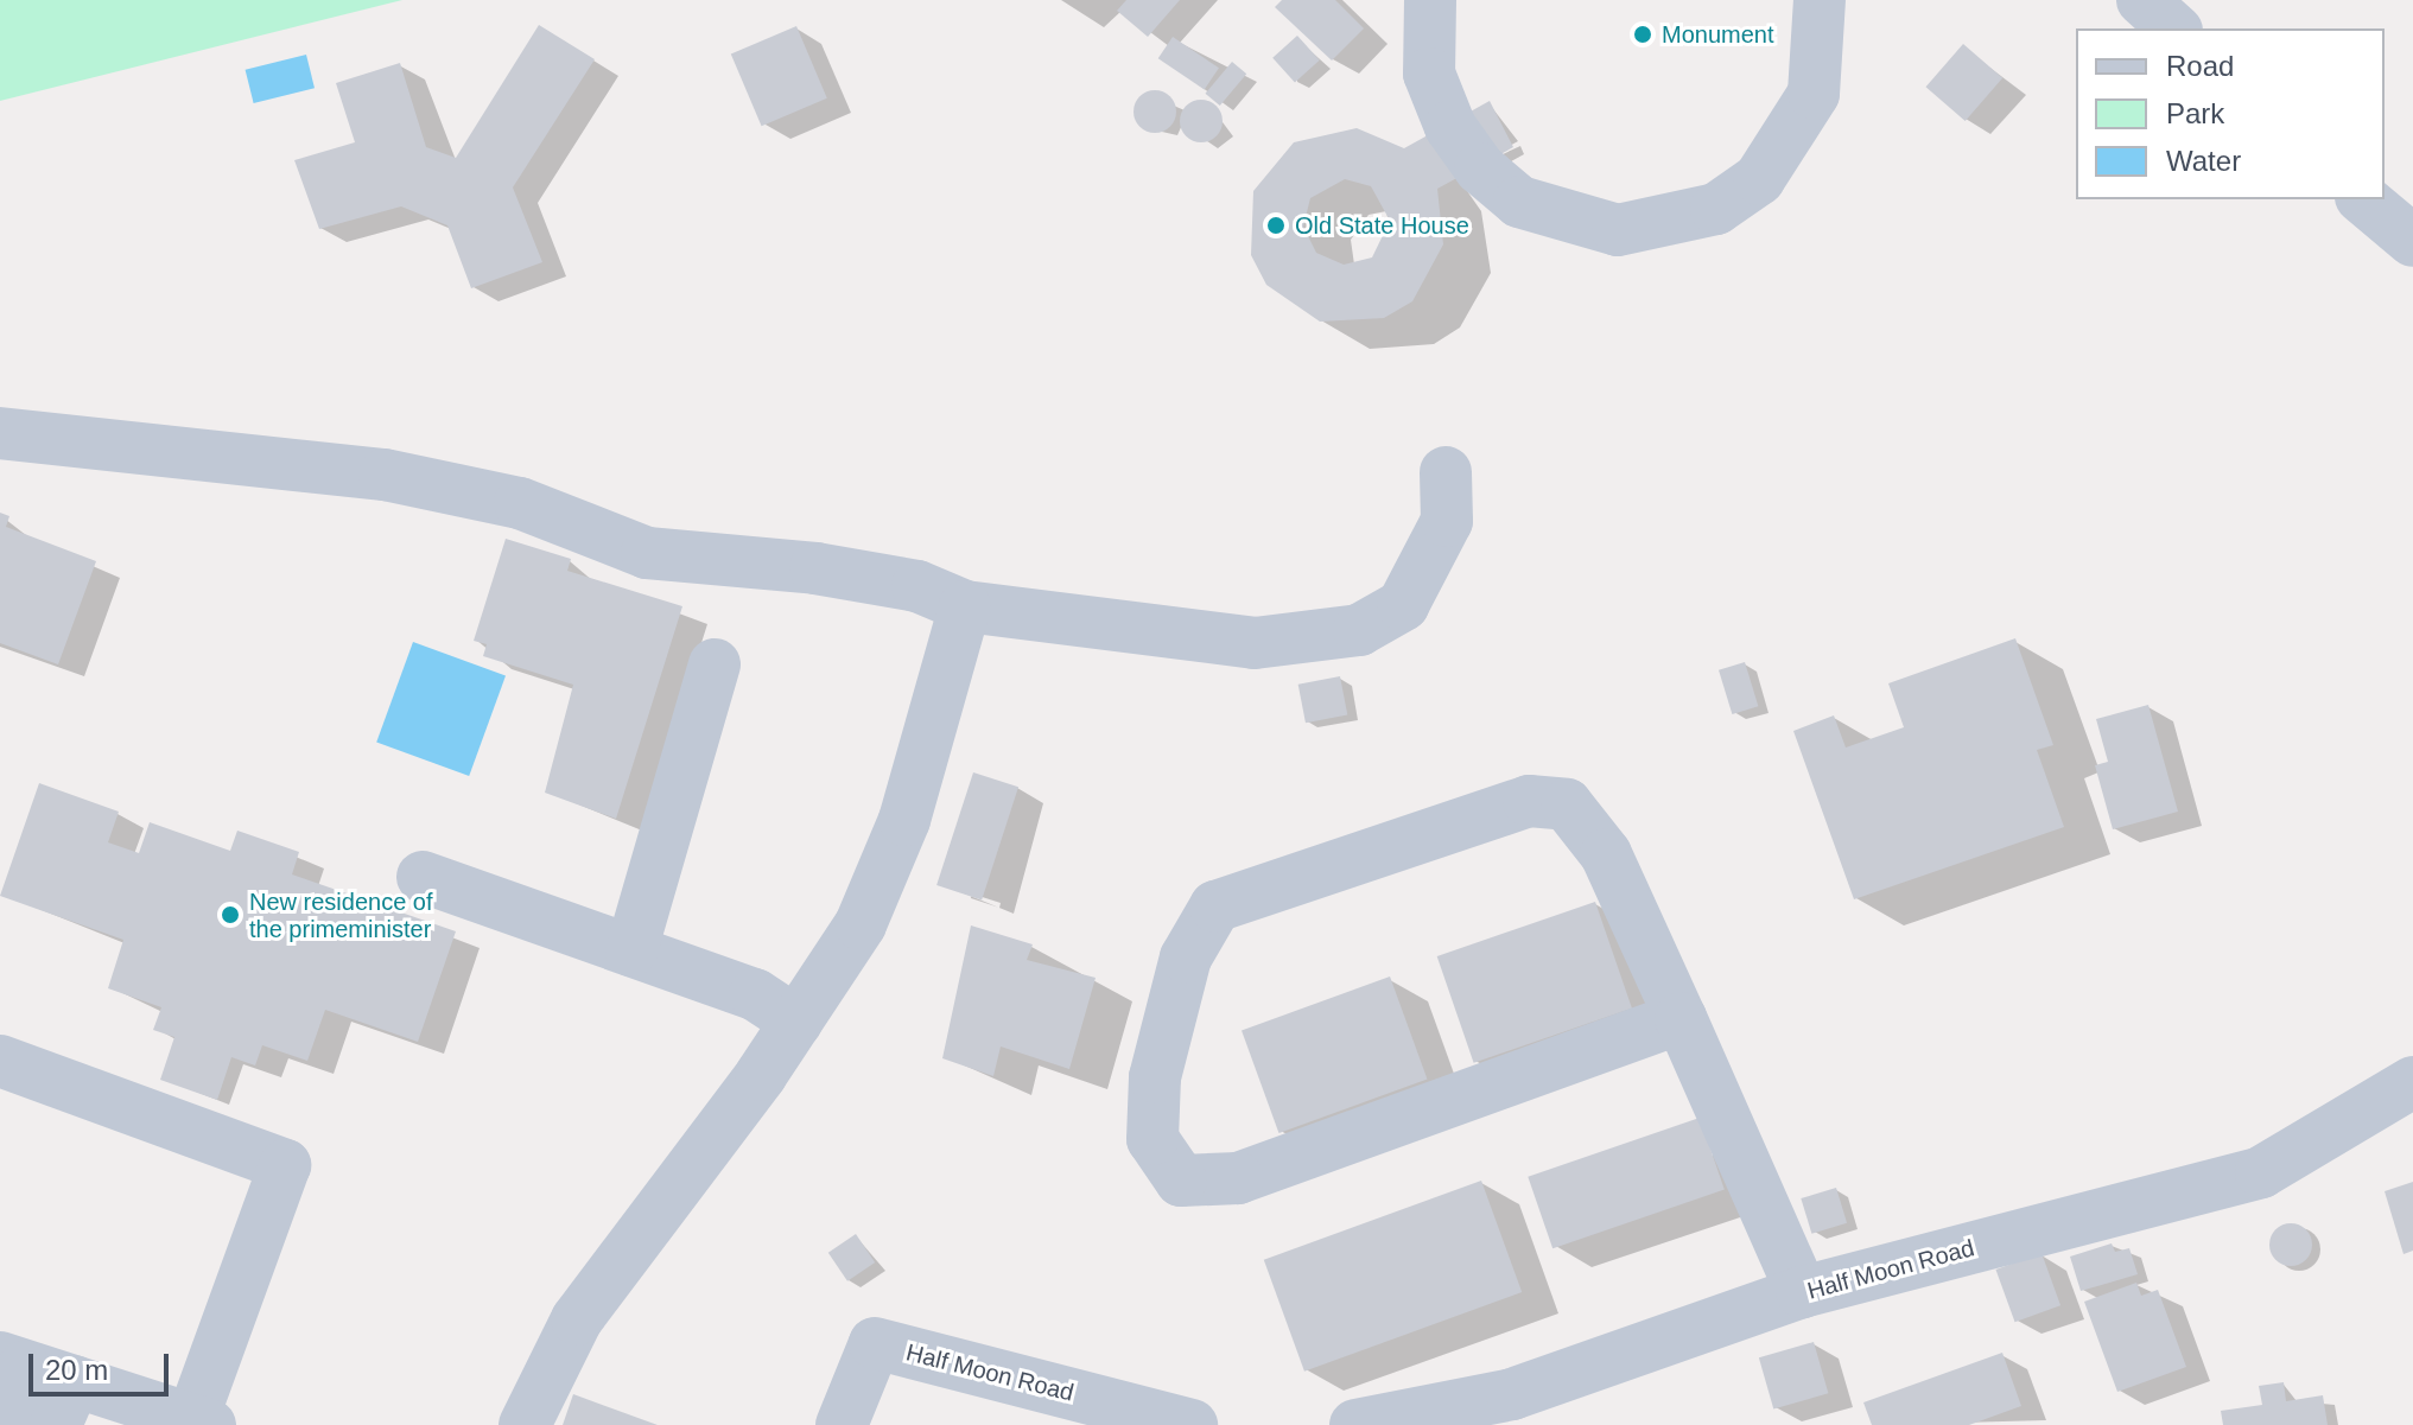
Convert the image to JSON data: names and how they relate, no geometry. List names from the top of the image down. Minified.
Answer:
{"streets":{"street":["Half Moon Road"]},"places":["Monument","Old State House","New residence of the primeminister"],"legend":["Road","Park","Water"],"scale_bar":"20 m"}
